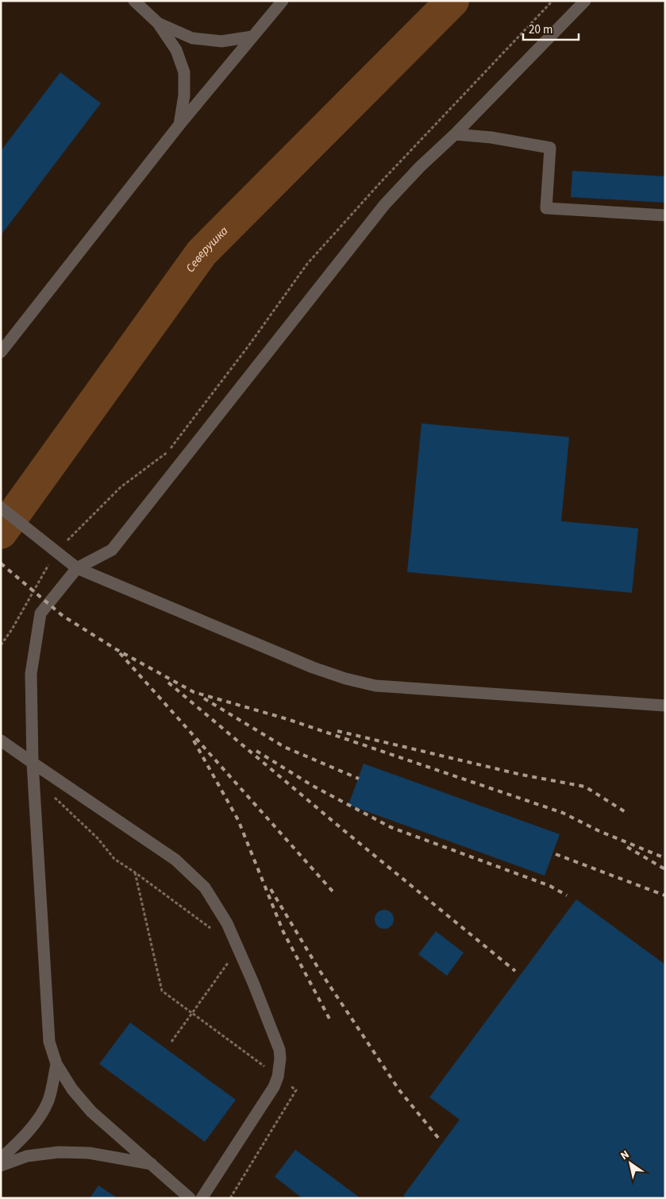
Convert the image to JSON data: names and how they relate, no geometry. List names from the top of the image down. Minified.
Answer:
{"water":["Северушка"],"scale_bar":"20 m","north":"top left"}
